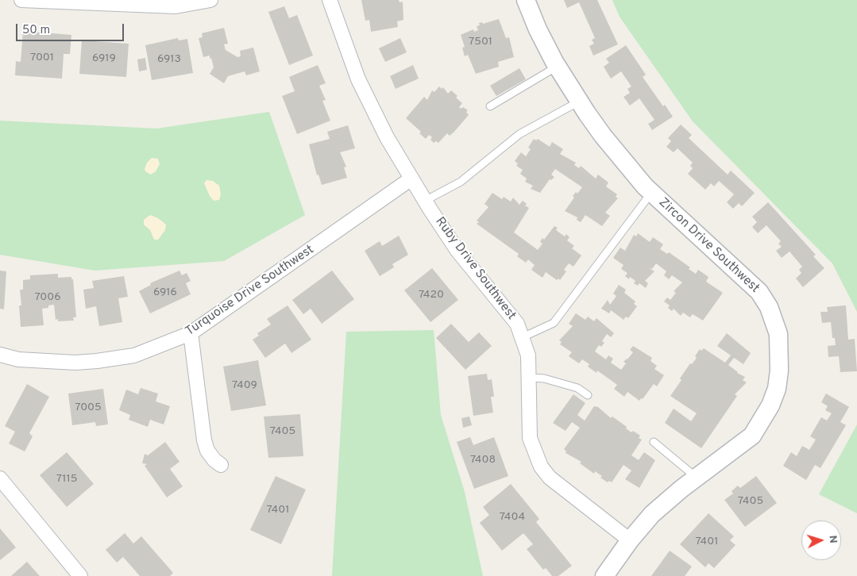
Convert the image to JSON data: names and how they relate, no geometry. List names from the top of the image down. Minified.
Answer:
{"streets":{"street":["Zircon Drive Southwest","Ruby Drive Southwest","Turquoise Drive Southwest"]},"crossings":[["Zircon Drive Southwest","Ruby Drive Southwest"],["Ruby Drive Southwest","Turquoise Drive Southwest"]],"house_numbers":["7501","7001","6919","6913","6916","7420","7006","7409","7005","7405","7408","7115","7405","7401","7404","7401"],"scale_bar":"50 m","north":"right"}
